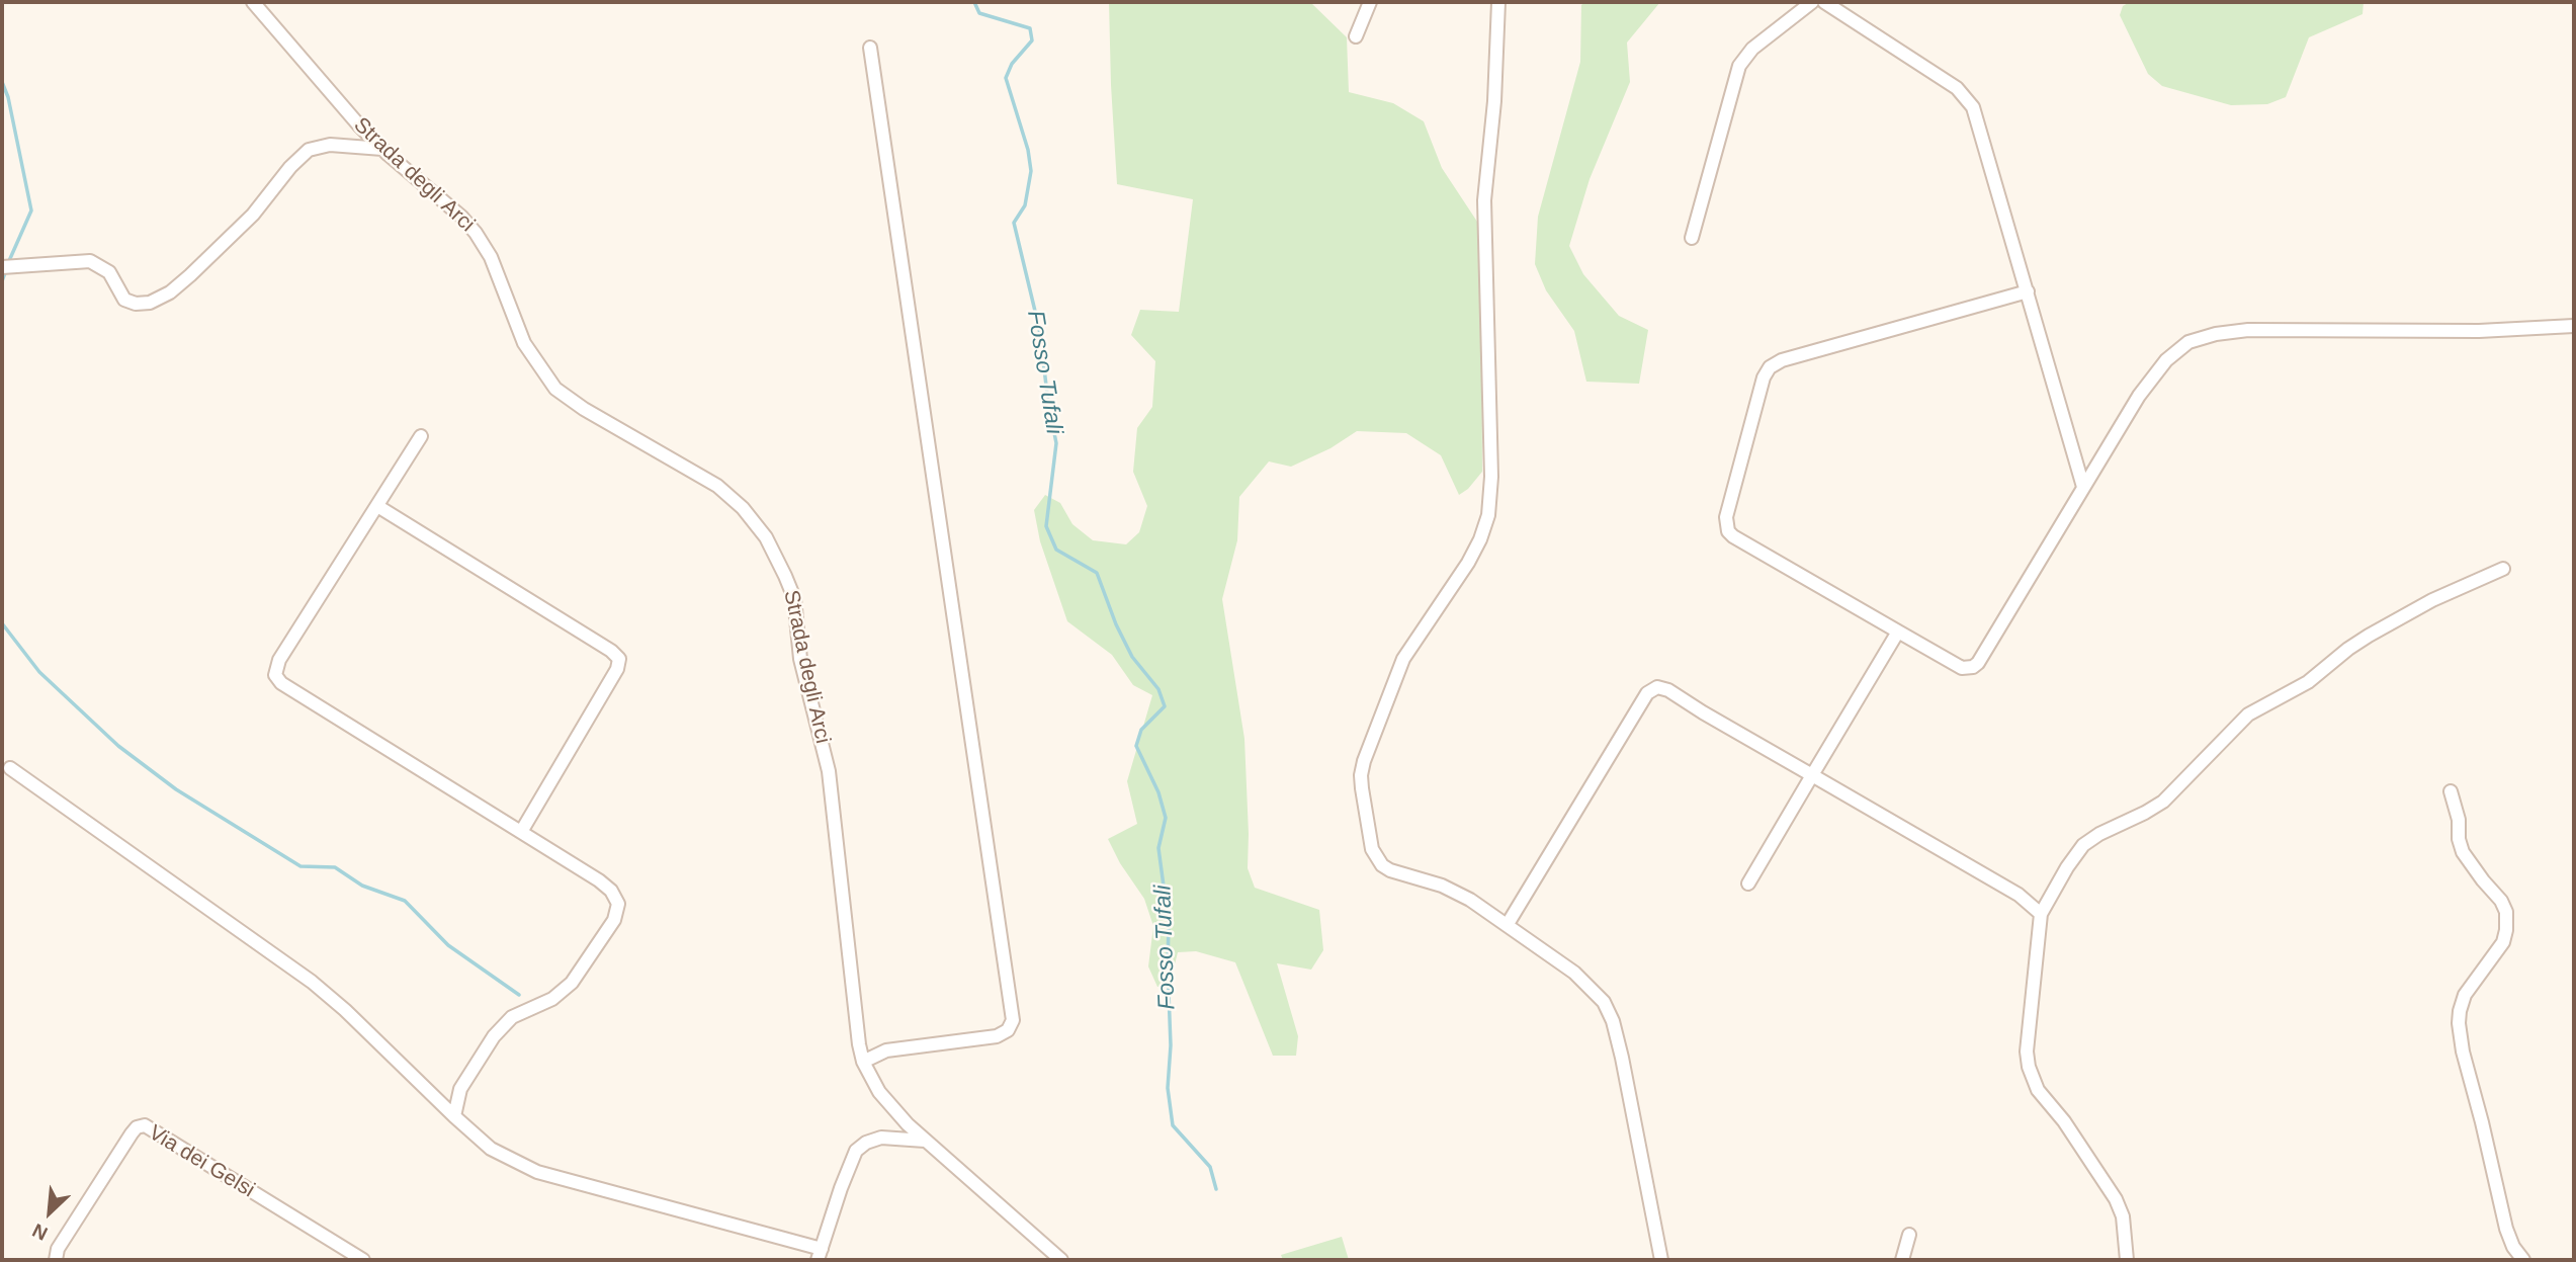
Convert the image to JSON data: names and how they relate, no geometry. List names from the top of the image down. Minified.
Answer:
{"streets":{"street":["Strada degli Arci","Via dei Gelsi"]},"water":["Fosso Tufali"],"north":"bottom left"}
